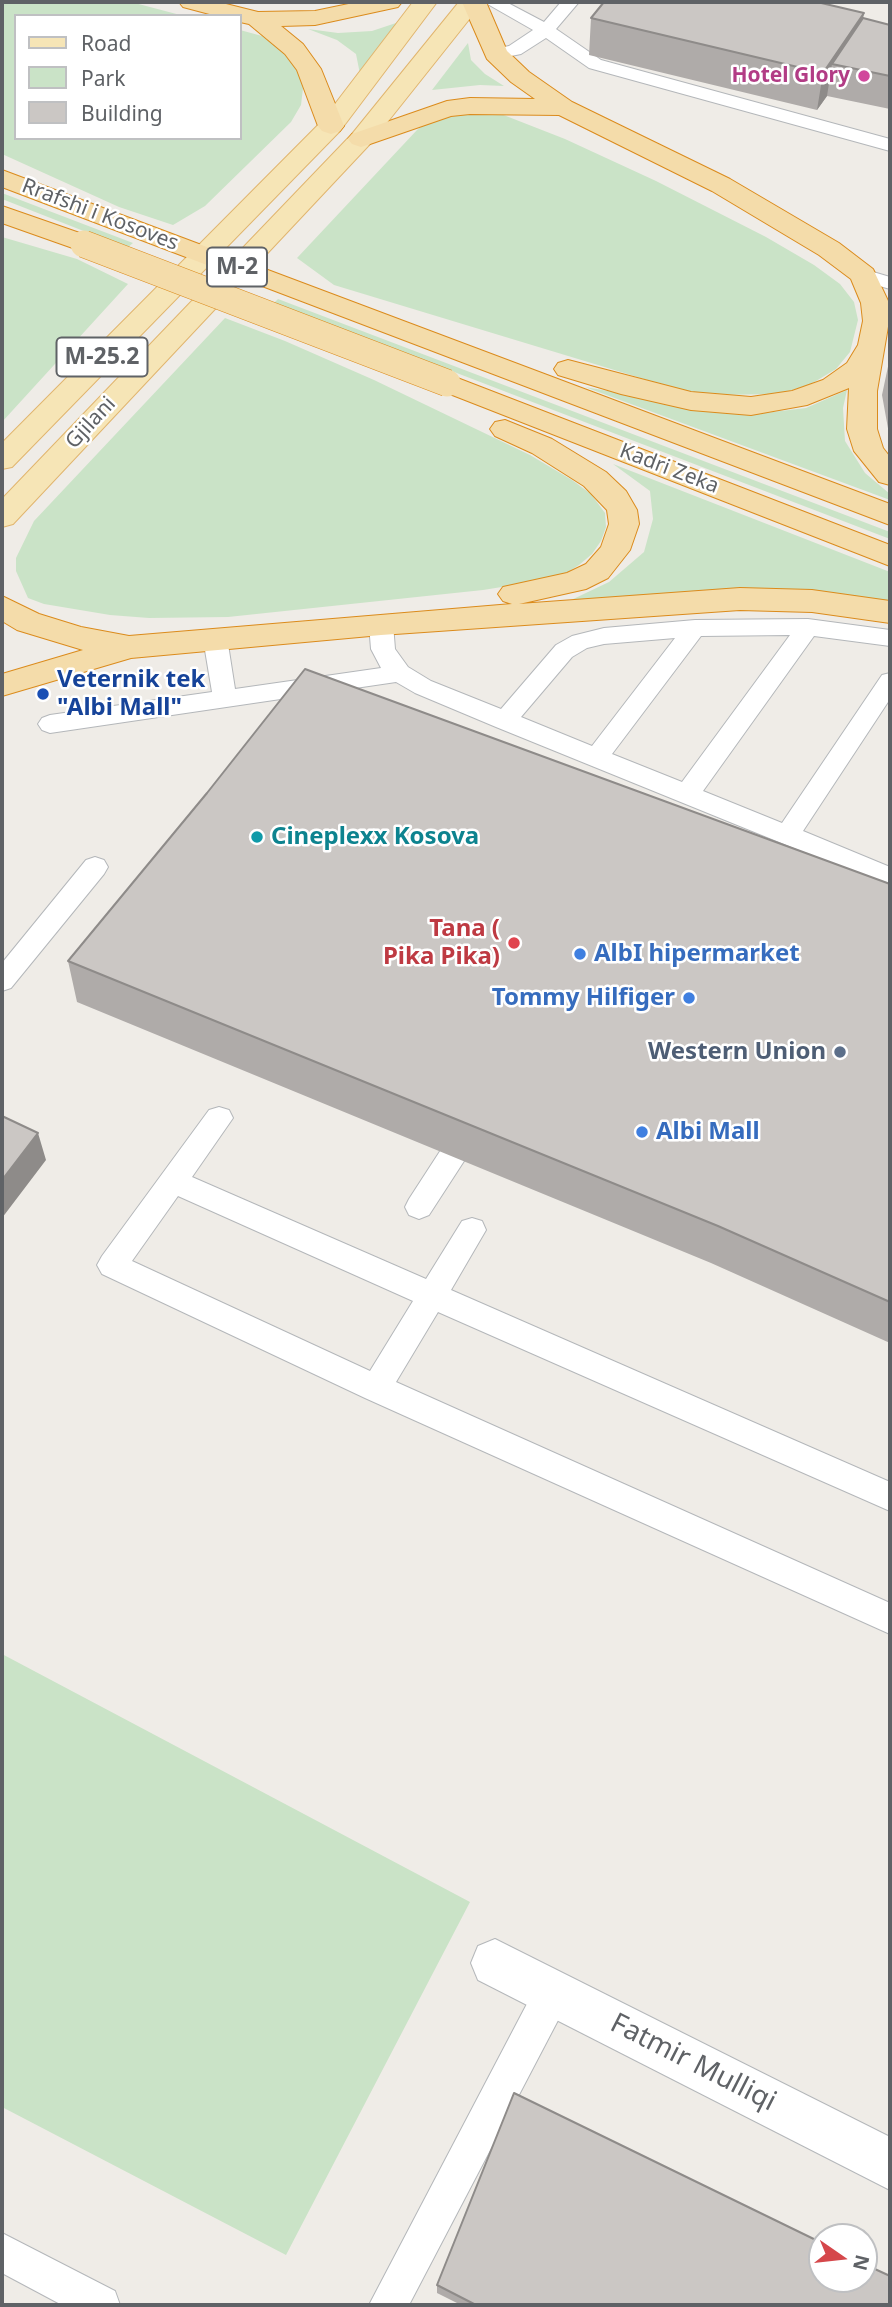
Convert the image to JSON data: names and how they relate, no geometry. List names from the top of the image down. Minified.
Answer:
{"streets":{"highway":["Rrafshi i Kosoves","M-2","Kadri Zeka"],"main road":["M-25.2","Gjilani"],"street":["Fatmir Mulliqi"]},"crossings":[["Rrafshi i Kosoves","M-25.2"],["Rrafshi i Kosoves","Gjilani"],["Rrafshi i Kosoves","Kadri Zeka"],["M-25.2","Gjilani"]],"places":["Hotel Glory","Veternik tek \"Albi Mall\"","Cineplexx Kosova","Tana ( Pika Pika)","AlbI hipermarket","Tommy Hilfiger","Western Union","Albi Mall"],"legend":["Road","Park","Building"],"north":"right"}
